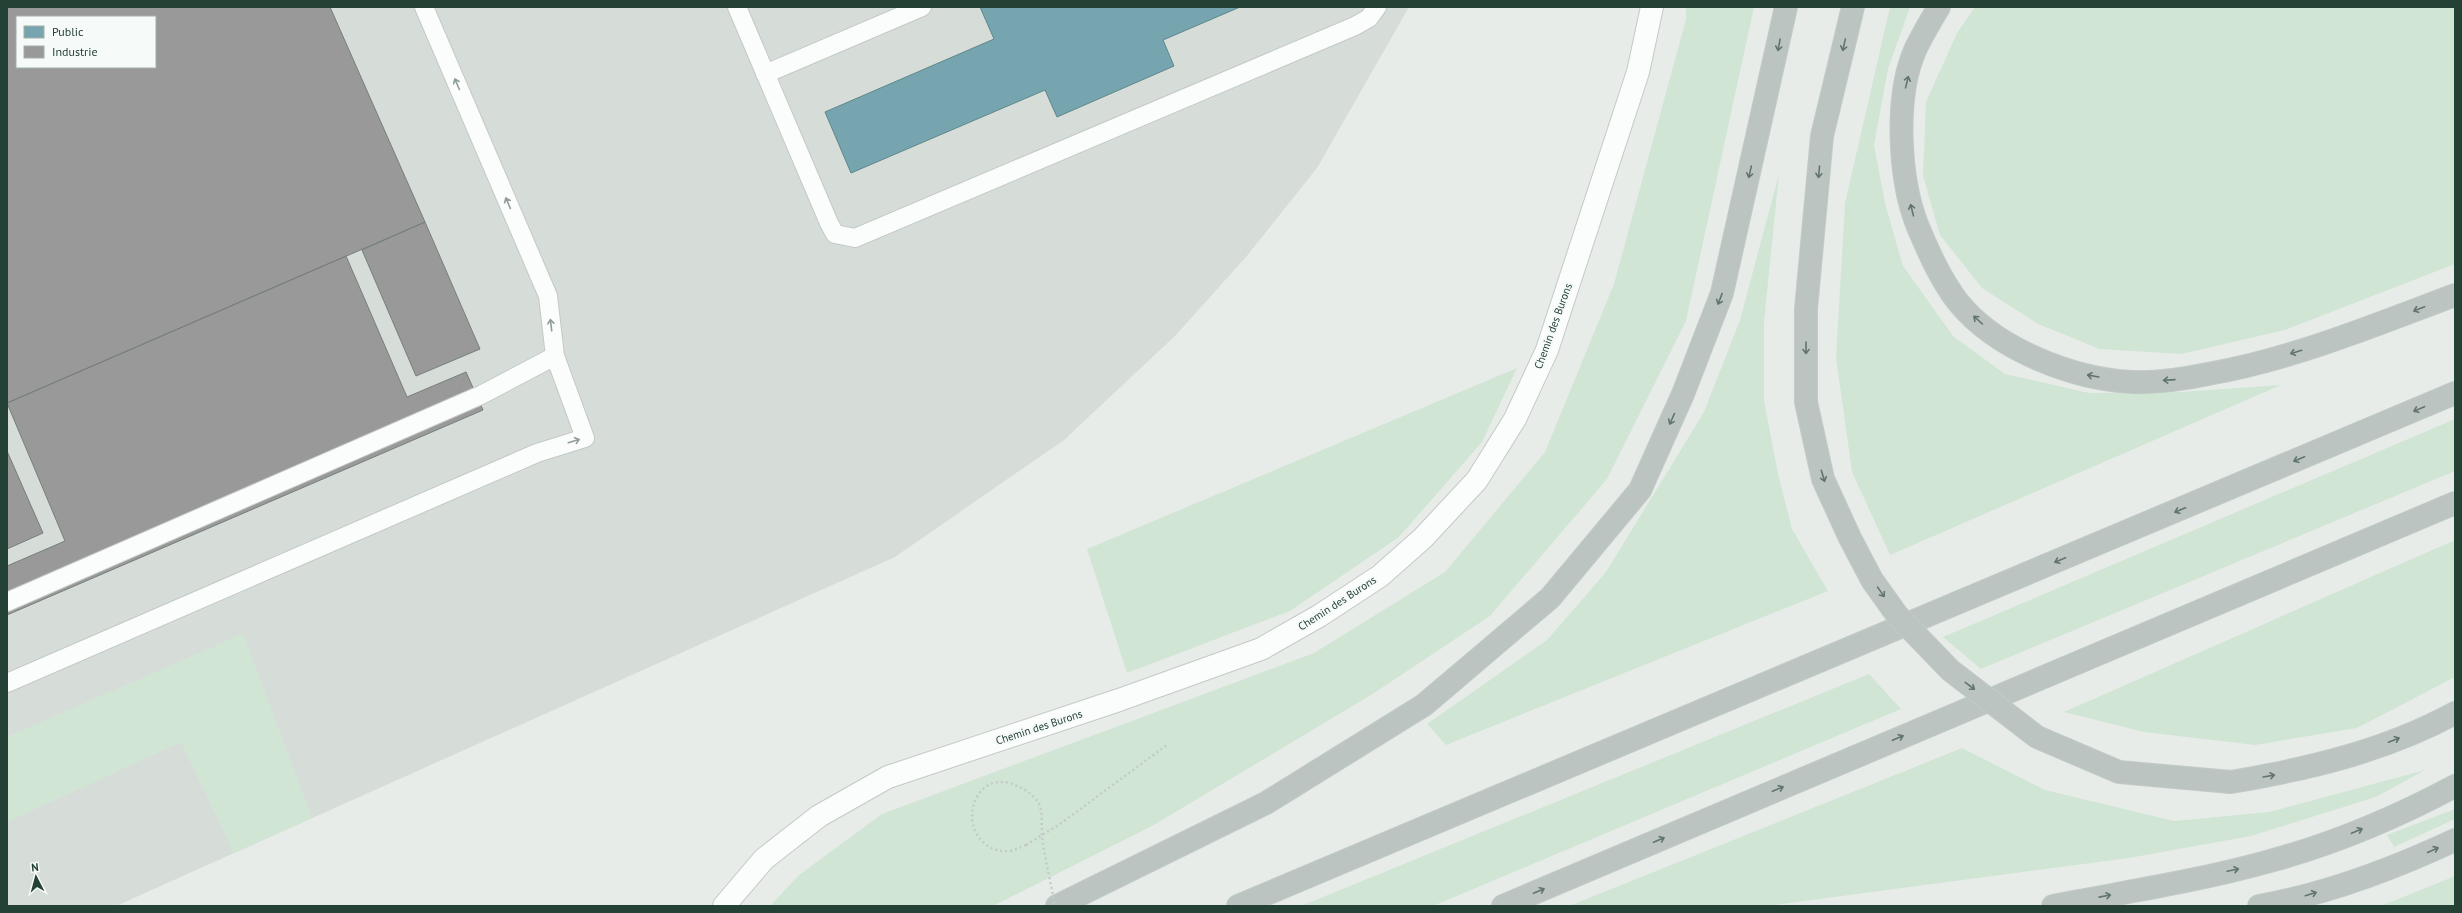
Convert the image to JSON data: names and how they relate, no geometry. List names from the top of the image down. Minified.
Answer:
{"streets":{"street":["Chemin des Burons"]},"legend":["Public","Industrie"],"north":"top"}
